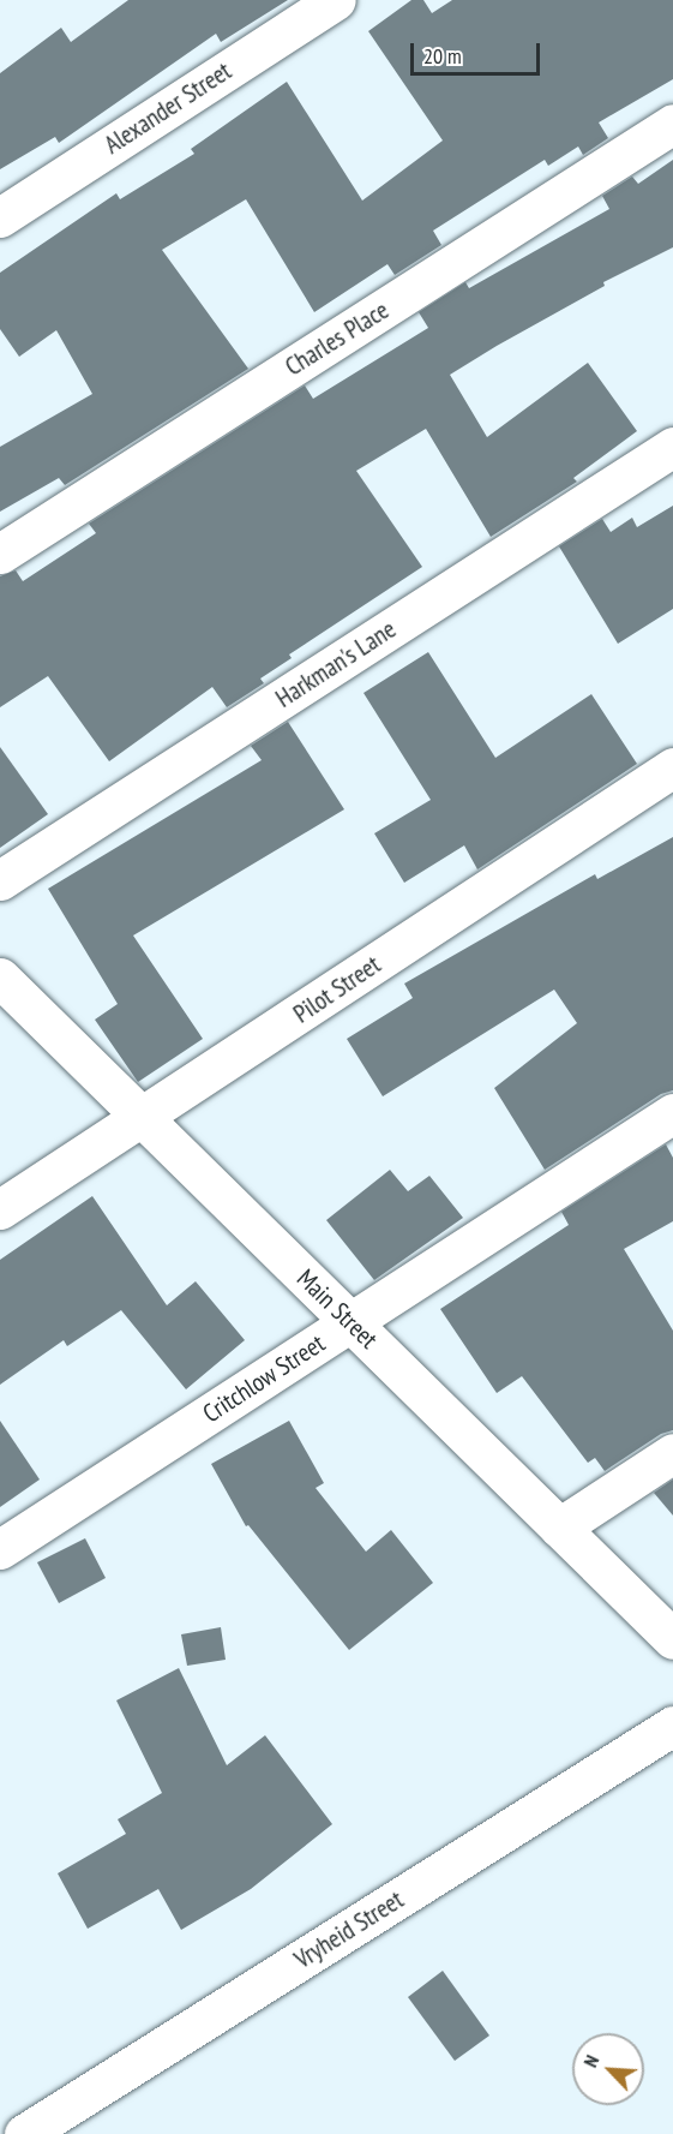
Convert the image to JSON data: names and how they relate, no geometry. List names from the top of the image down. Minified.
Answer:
{"streets":{"street":["Alexander Street","Charles Place","Harkman's Lane","Pilot Street","Main Street","Critchlow Street","Vryheid Street"]},"crossings":[["Pilot Street","Main Street"],["Main Street","Critchlow Street"]],"scale_bar":"20 m","north":"top left"}
